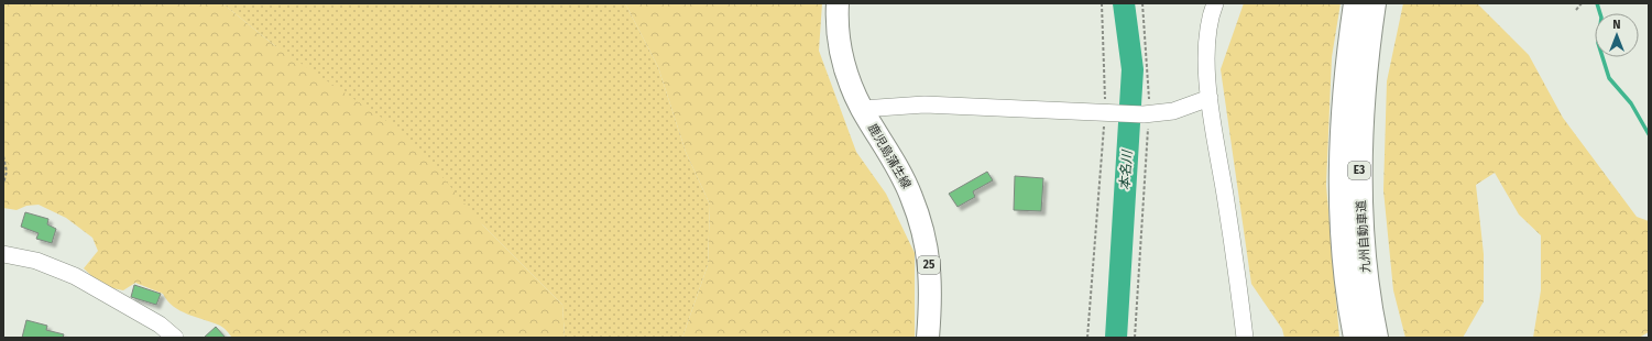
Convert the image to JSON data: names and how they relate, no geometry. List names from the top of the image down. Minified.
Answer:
{"streets":{"highway":["E3","九州自動車道"],"main road":["鹿児島蒲生線","25"]},"water":["本名川"],"north":"top"}
